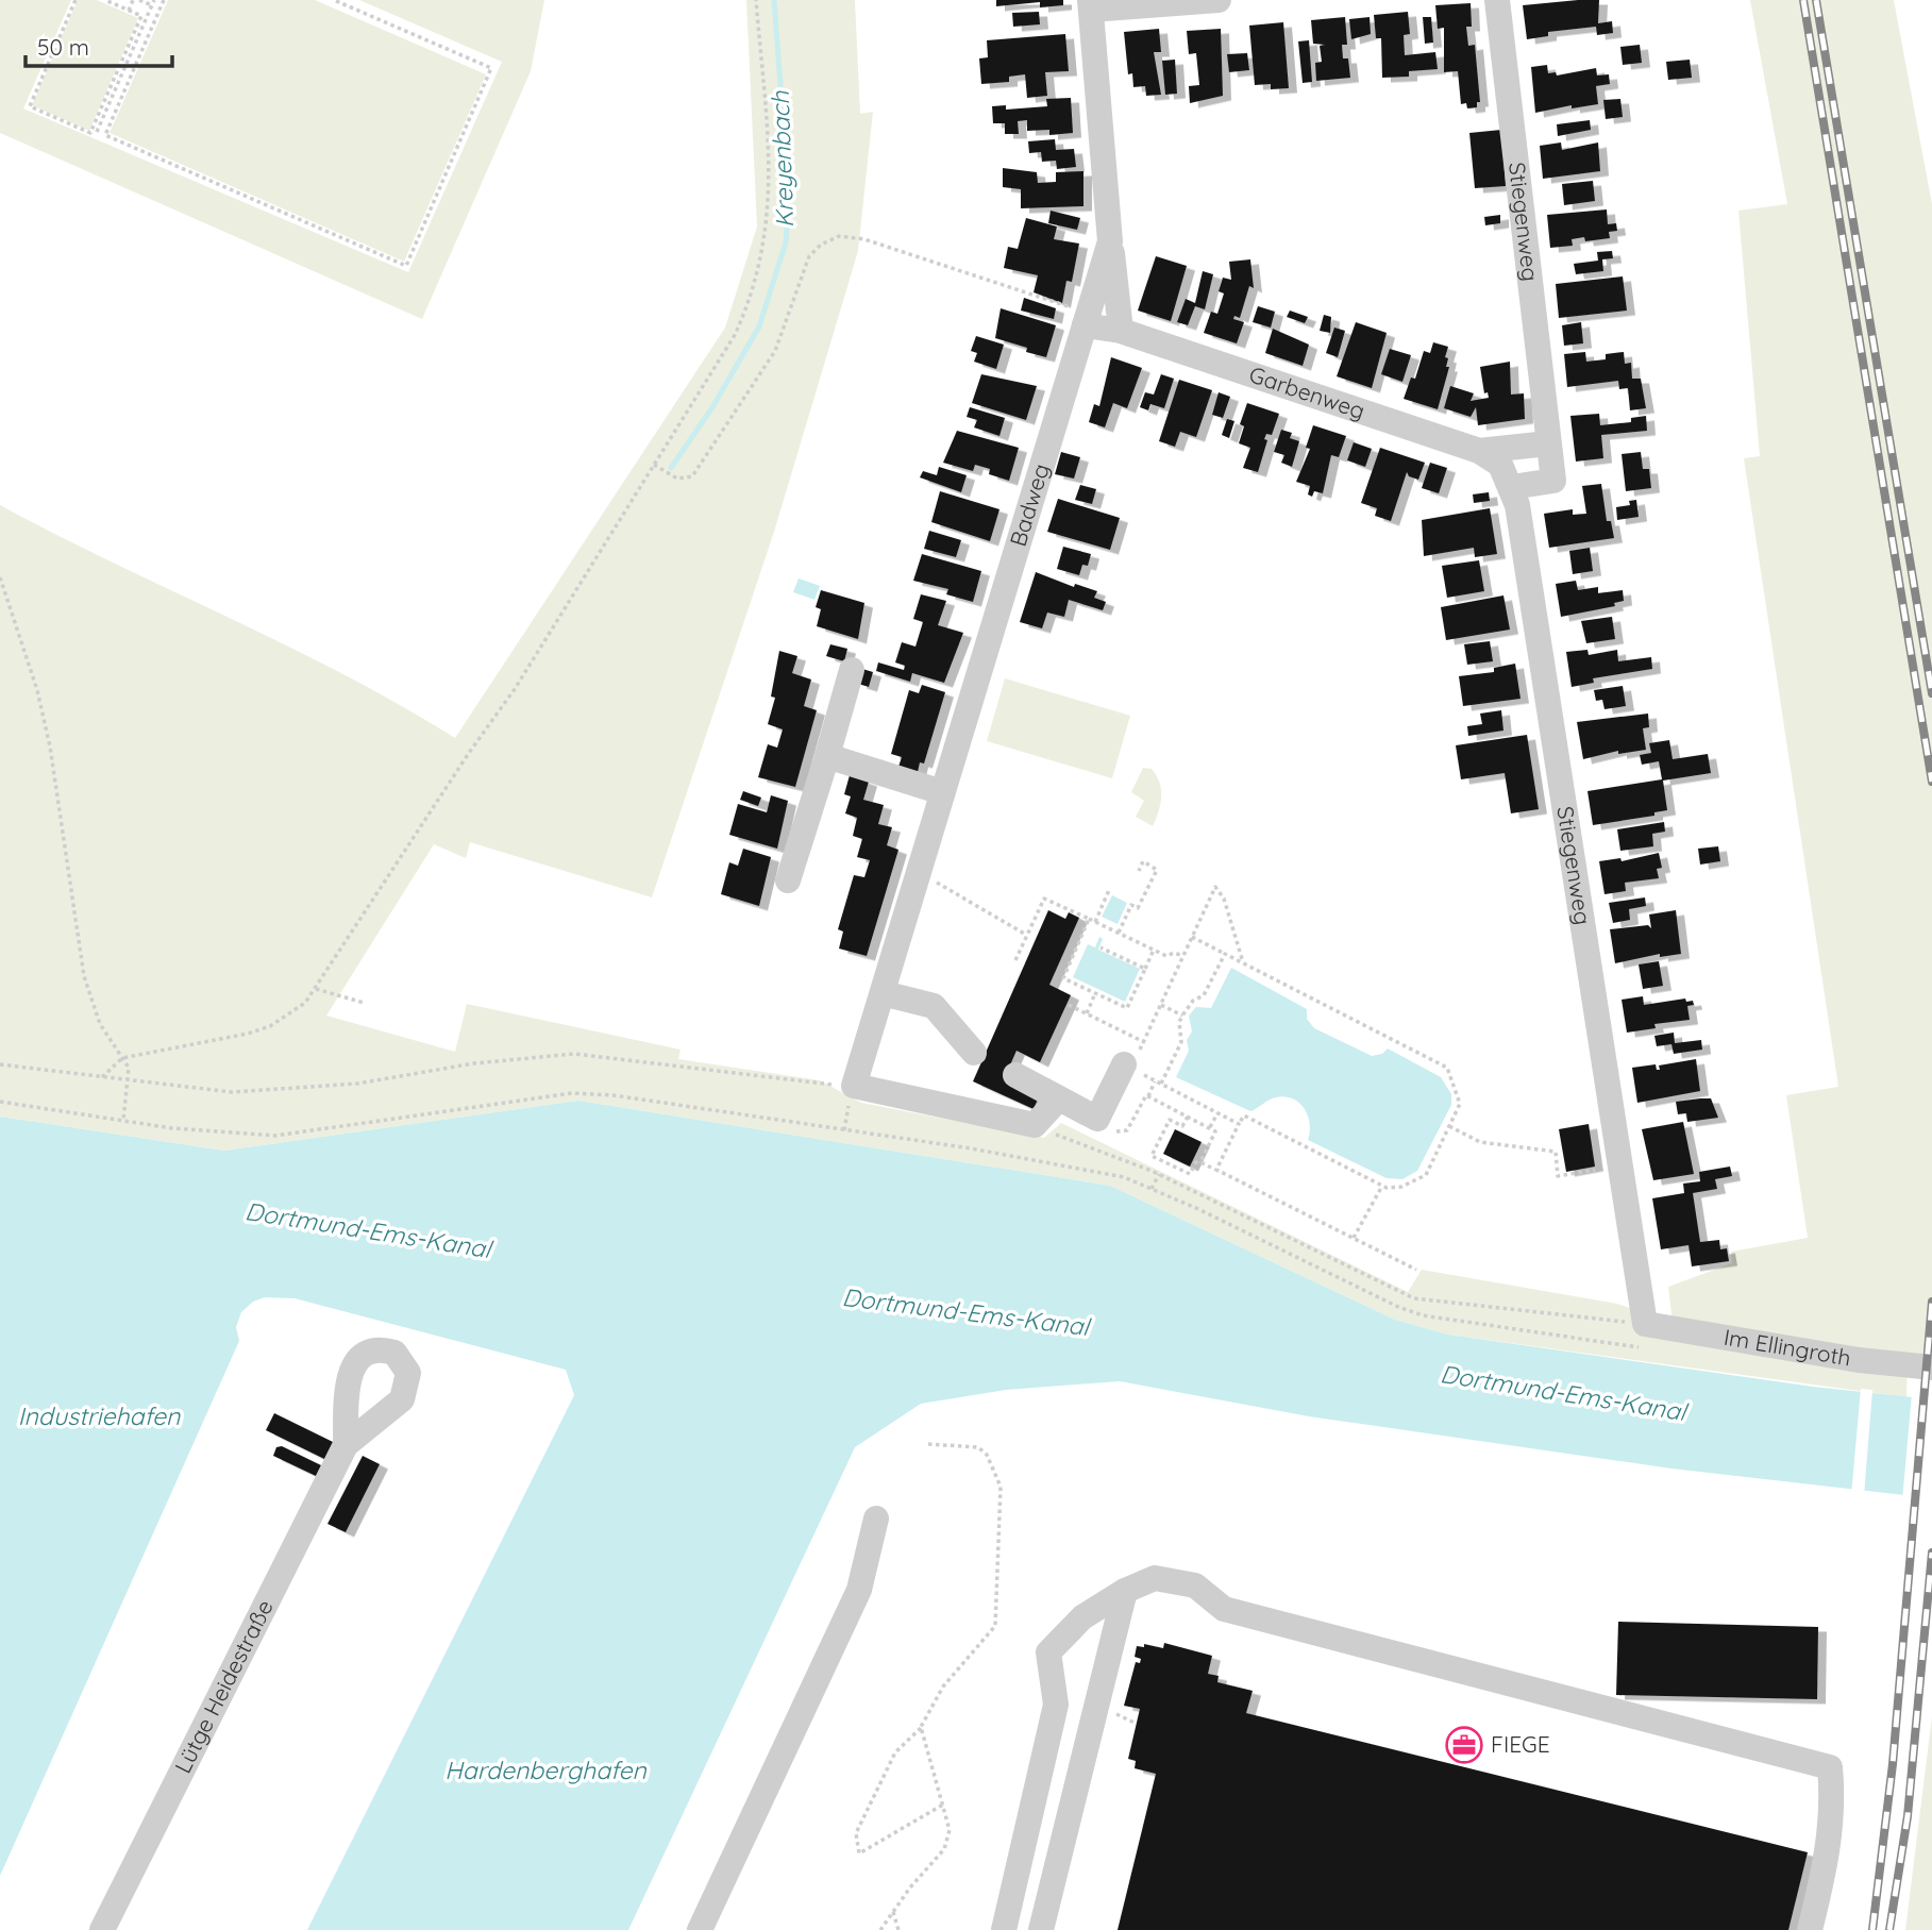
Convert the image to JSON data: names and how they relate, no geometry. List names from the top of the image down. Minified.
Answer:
{"streets":{"street":["Stiegenweg","Garbenweg","Badweg","Im Ellingroth","Lütge Heidestraße"]},"crossings":[["Stiegenweg","Garbenweg"],["Stiegenweg","Im Ellingroth"],["Garbenweg","Badweg"]],"water":["Kreyenbach","Dortmund-Ems-Kanal","Industriehafen","Hardenberghafen"],"places":{"office":["FIEGE"]},"scale_bar":"50 m"}
